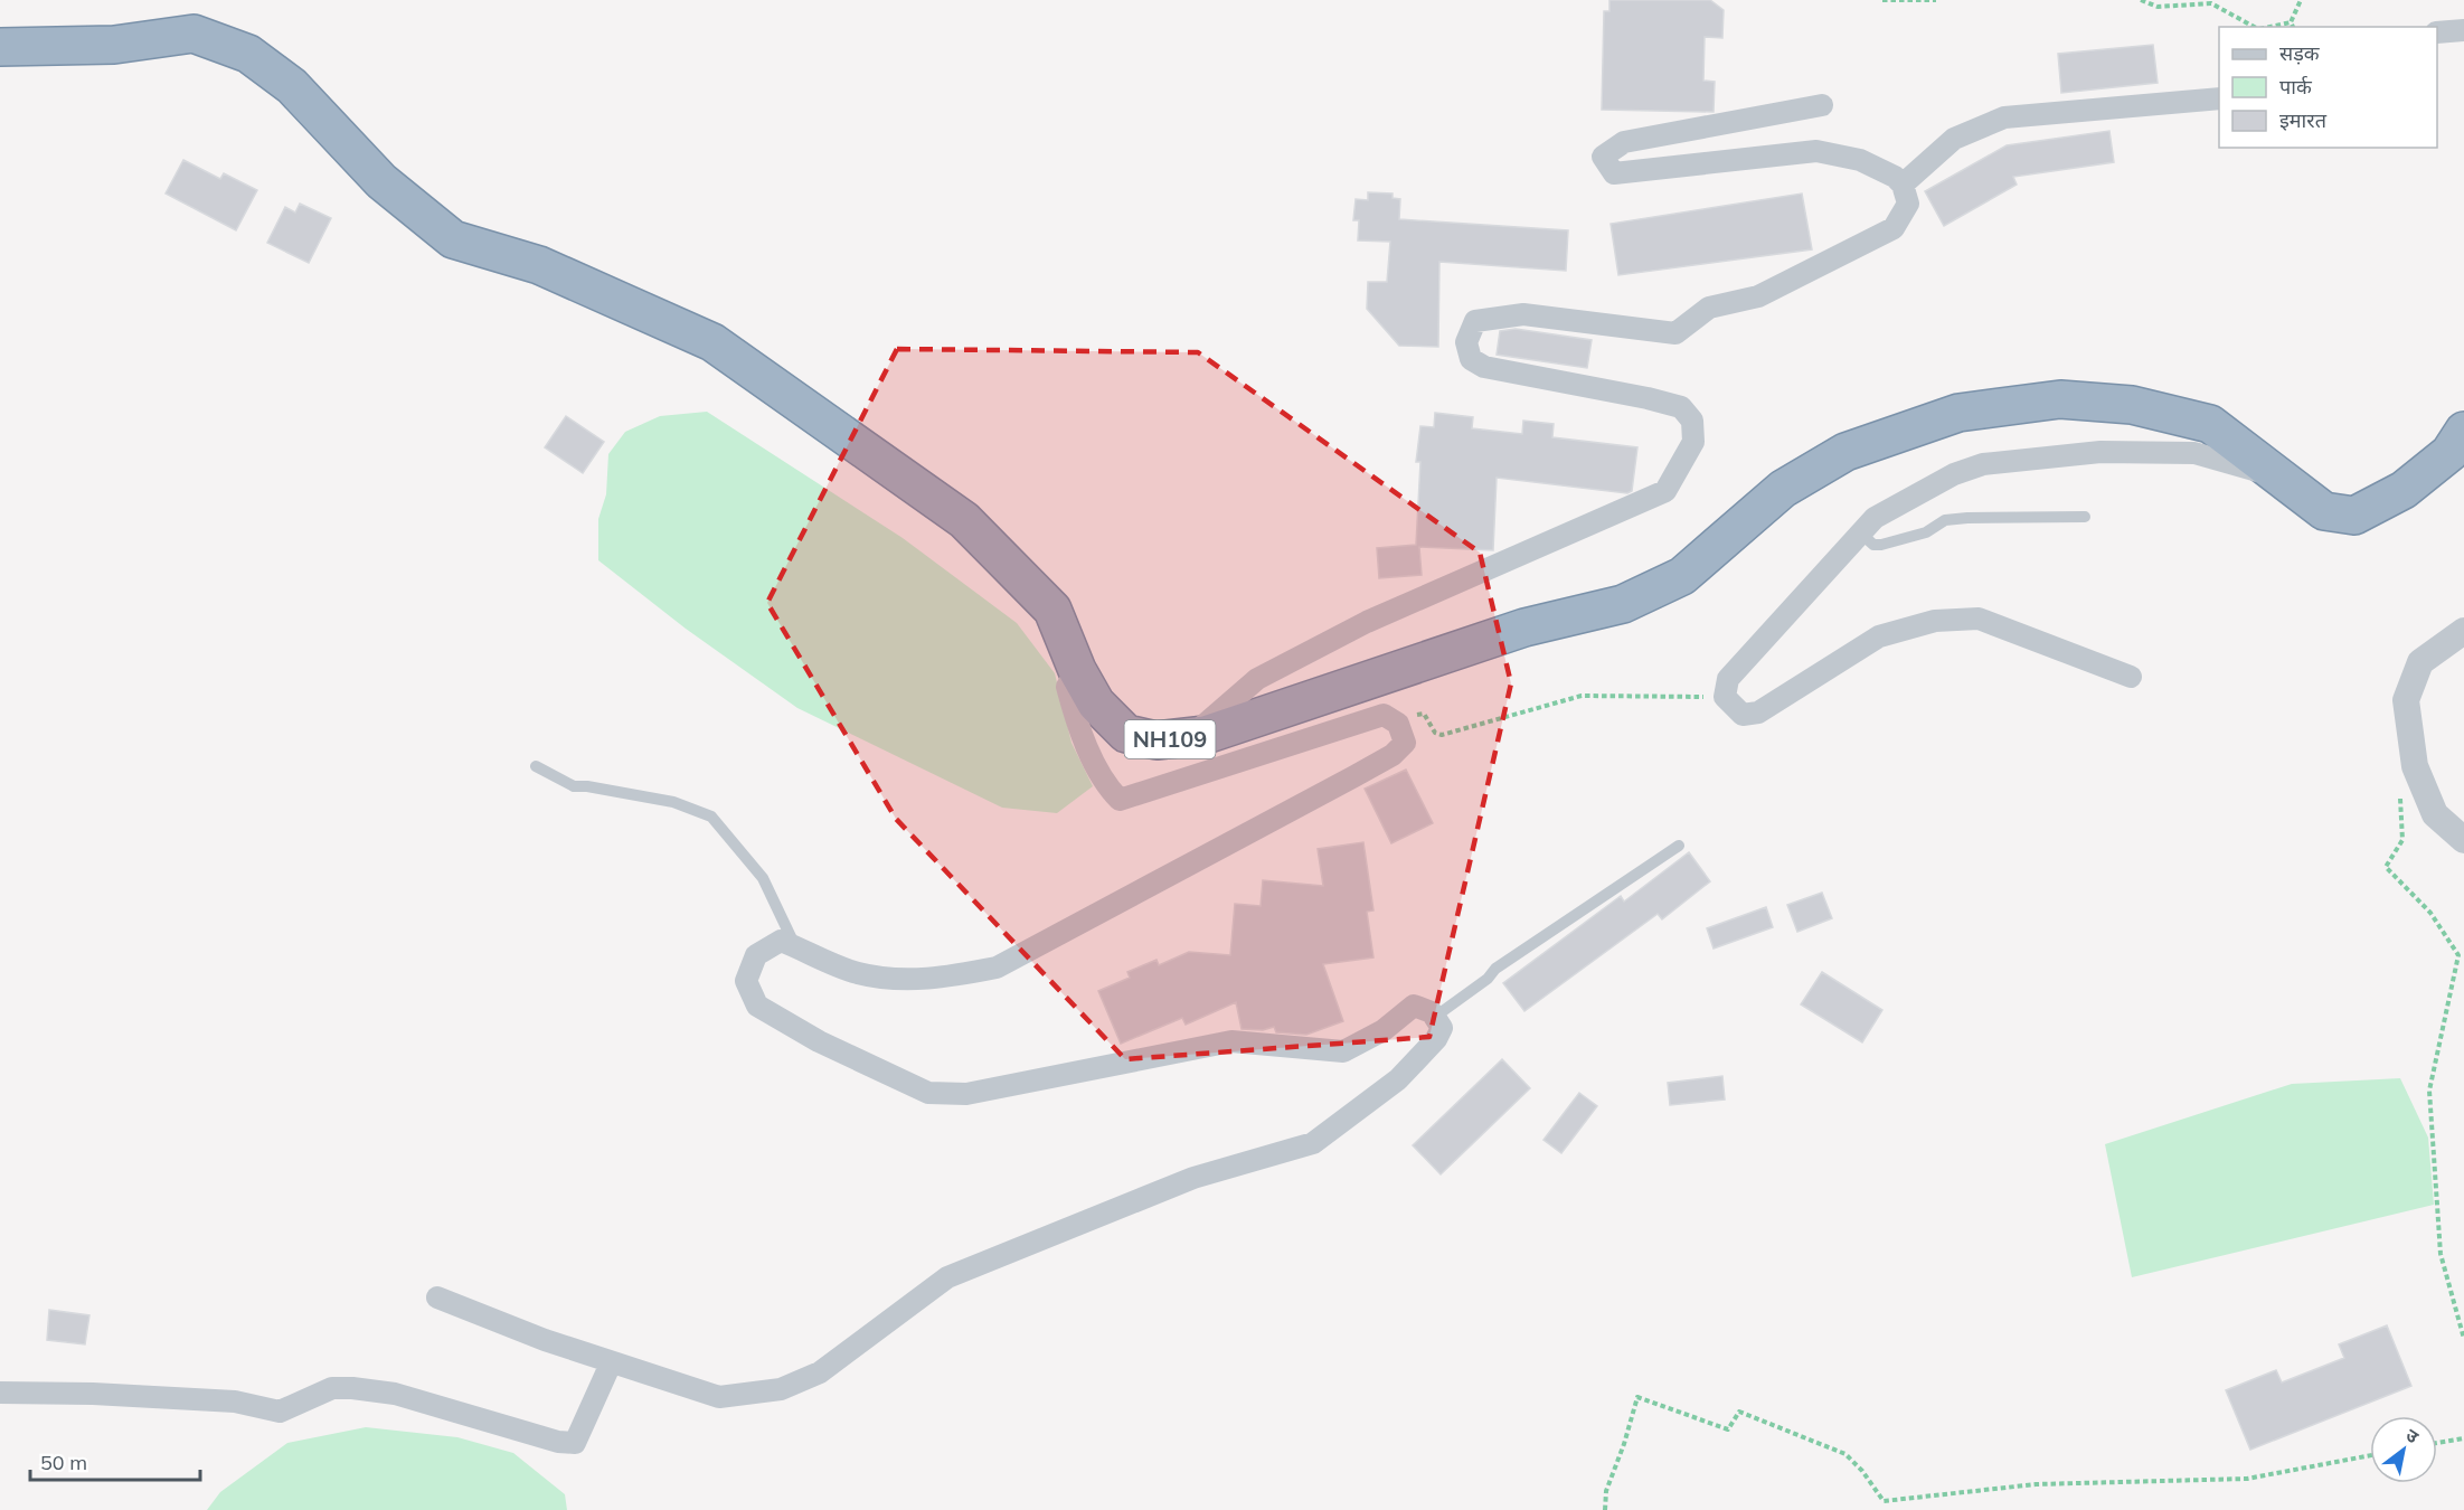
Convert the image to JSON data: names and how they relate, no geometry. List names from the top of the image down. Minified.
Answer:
{"streets":{"highway":["NH109"]},"legend":["सड़क","पार्क","इमारत"],"scale_bar":"50 m","north":"top right"}
